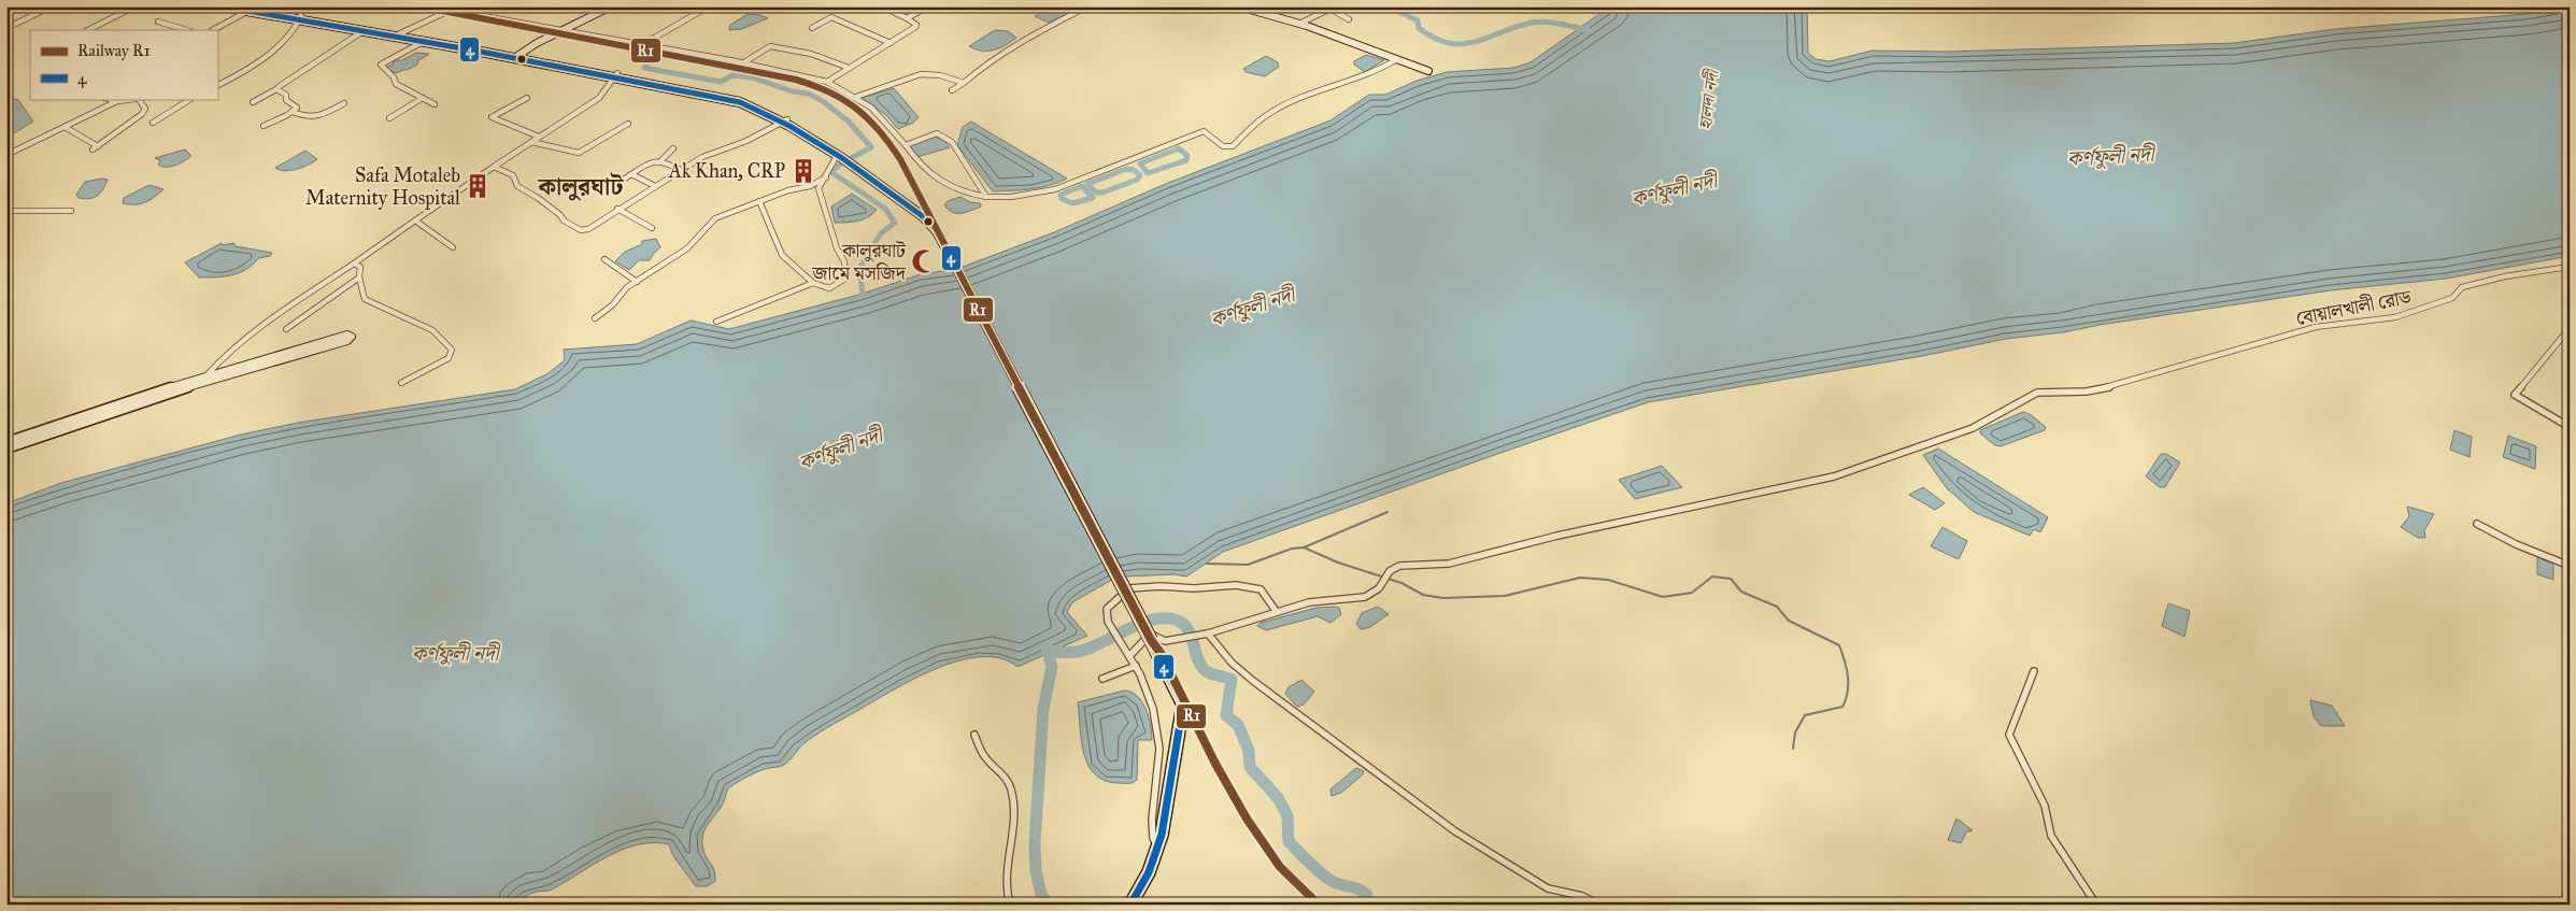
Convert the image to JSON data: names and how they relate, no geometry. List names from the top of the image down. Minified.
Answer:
{"streets":{"street":["বোয়ালখালী রোড"]},"districts":["কালুরঘাট"],"water":["হালদা নদী","কর্ণফুলী নদী"],"places":{"building":["Ak Khan, CRP","Safa Motaleb Maternity Hospital"],"mosque":["কালুরঘাট জামে মসজিদ"]},"lines":["rail line R1","transit line 4"],"legend":["Railway R1","4"]}
